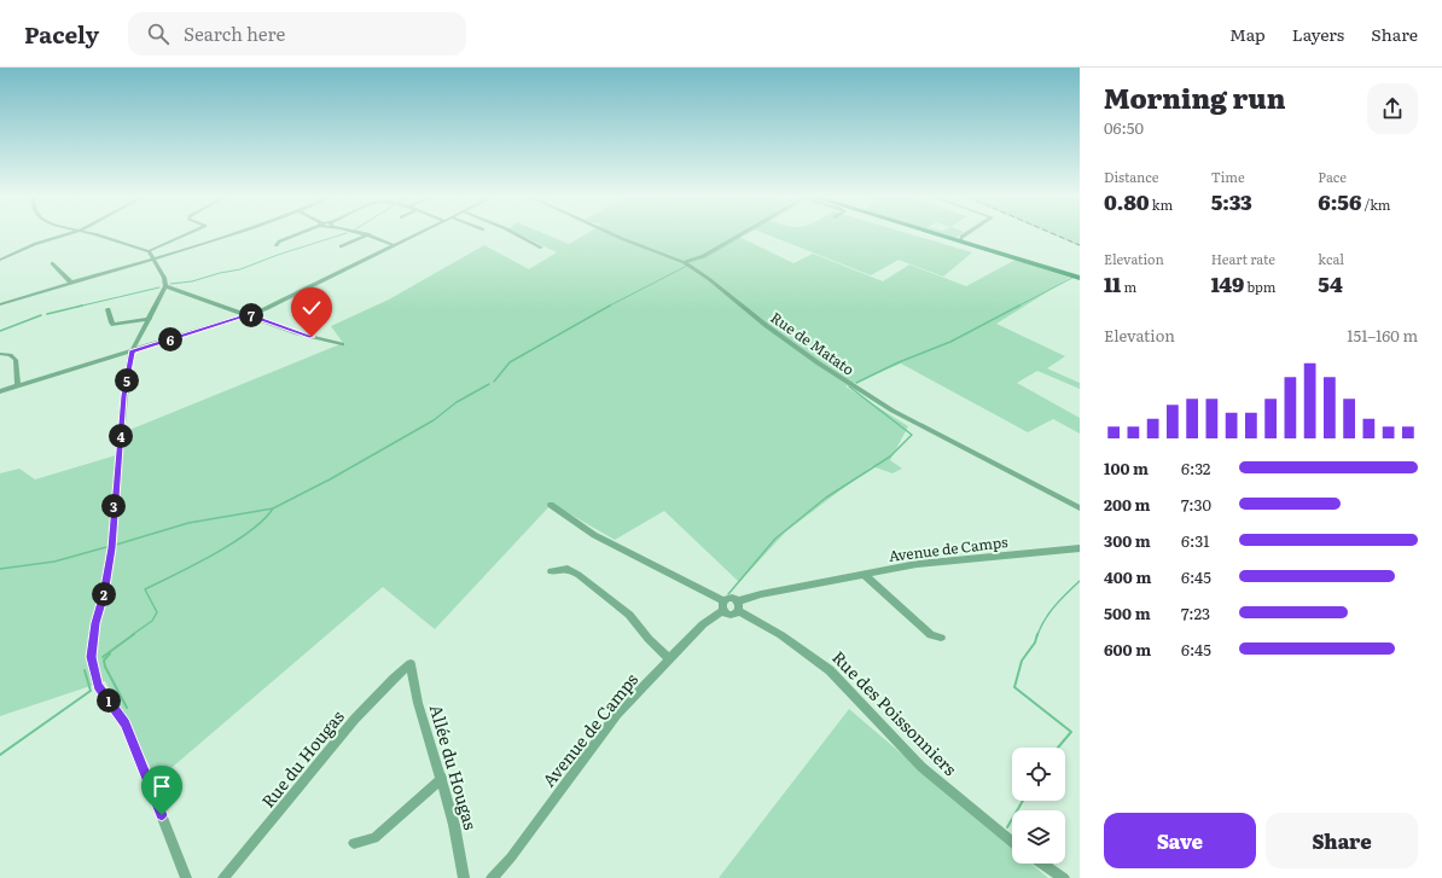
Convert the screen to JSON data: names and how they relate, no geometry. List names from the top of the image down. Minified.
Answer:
{"streets":{"street":["Rue de Matato","Avenue de Camps","Rue des Poissonniers","Rue du Hougas","Allée du Hougas"]},"crossings":[["Avenue de Camps","Rue des Poissonniers"],["Rue du Hougas","Allée du Hougas"]],"page":{"header":"Pacely","search":"Search here","nav":["Map","Layers","Share"],"heading":["Morning run","06:50"],"stats":[["Distance","0.80 km"],["Time","5:33"],["Pace","6:56 /km"],["Elevation","11 m"],["Heart rate","149 bpm"],["kcal","54"]],"pins":["7","6","5","4","3","2","1"],"chart":["Elevation","151–160 m"],"list":[{"name":"100 m","note":"6:32"},{"name":"200 m","note":"7:30"},{"name":"300 m","note":"6:31"},{"name":"400 m","note":"6:45"},{"name":"500 m","note":"7:23"},{"name":"600 m","note":"6:45"}],"buttons":["Save","Share"]}}
